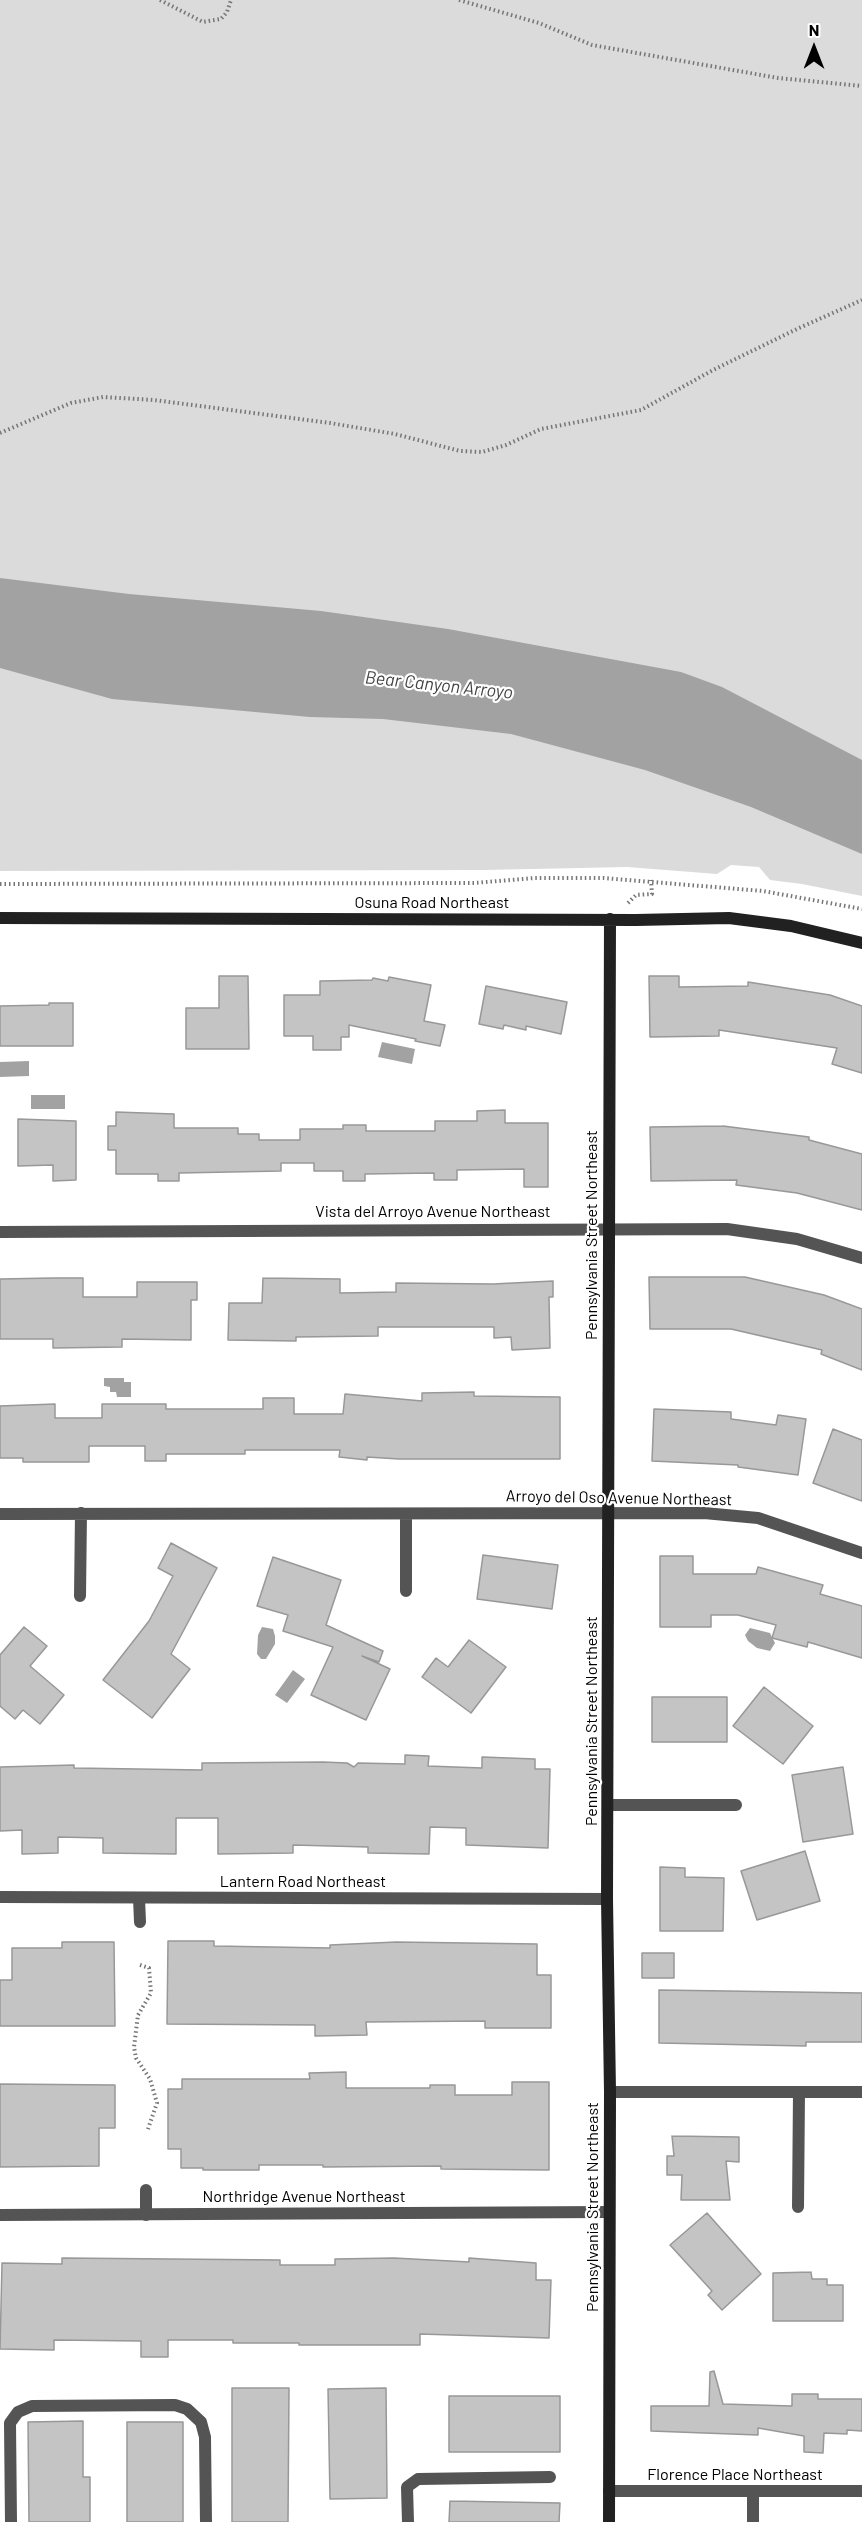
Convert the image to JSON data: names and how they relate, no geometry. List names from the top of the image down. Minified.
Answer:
{"streets":{"street":["Osuna Road Northeast","Vista del Arroyo Avenue Northeast","Pennsylvania Street Northeast","Arroyo del Oso Avenue Northeast","Lantern Road Northeast","Northridge Avenue Northeast","Florence Place Northeast"]},"crossings":[["Osuna Road Northeast","Pennsylvania Street Northeast"],["Vista del Arroyo Avenue Northeast","Pennsylvania Street Northeast"],["Pennsylvania Street Northeast","Arroyo del Oso Avenue Northeast"],["Pennsylvania Street Northeast","Lantern Road Northeast"],["Pennsylvania Street Northeast","Northridge Avenue Northeast"],["Pennsylvania Street Northeast","Florence Place Northeast"]],"water":["Bear Canyon Arroyo"],"north":"top"}
